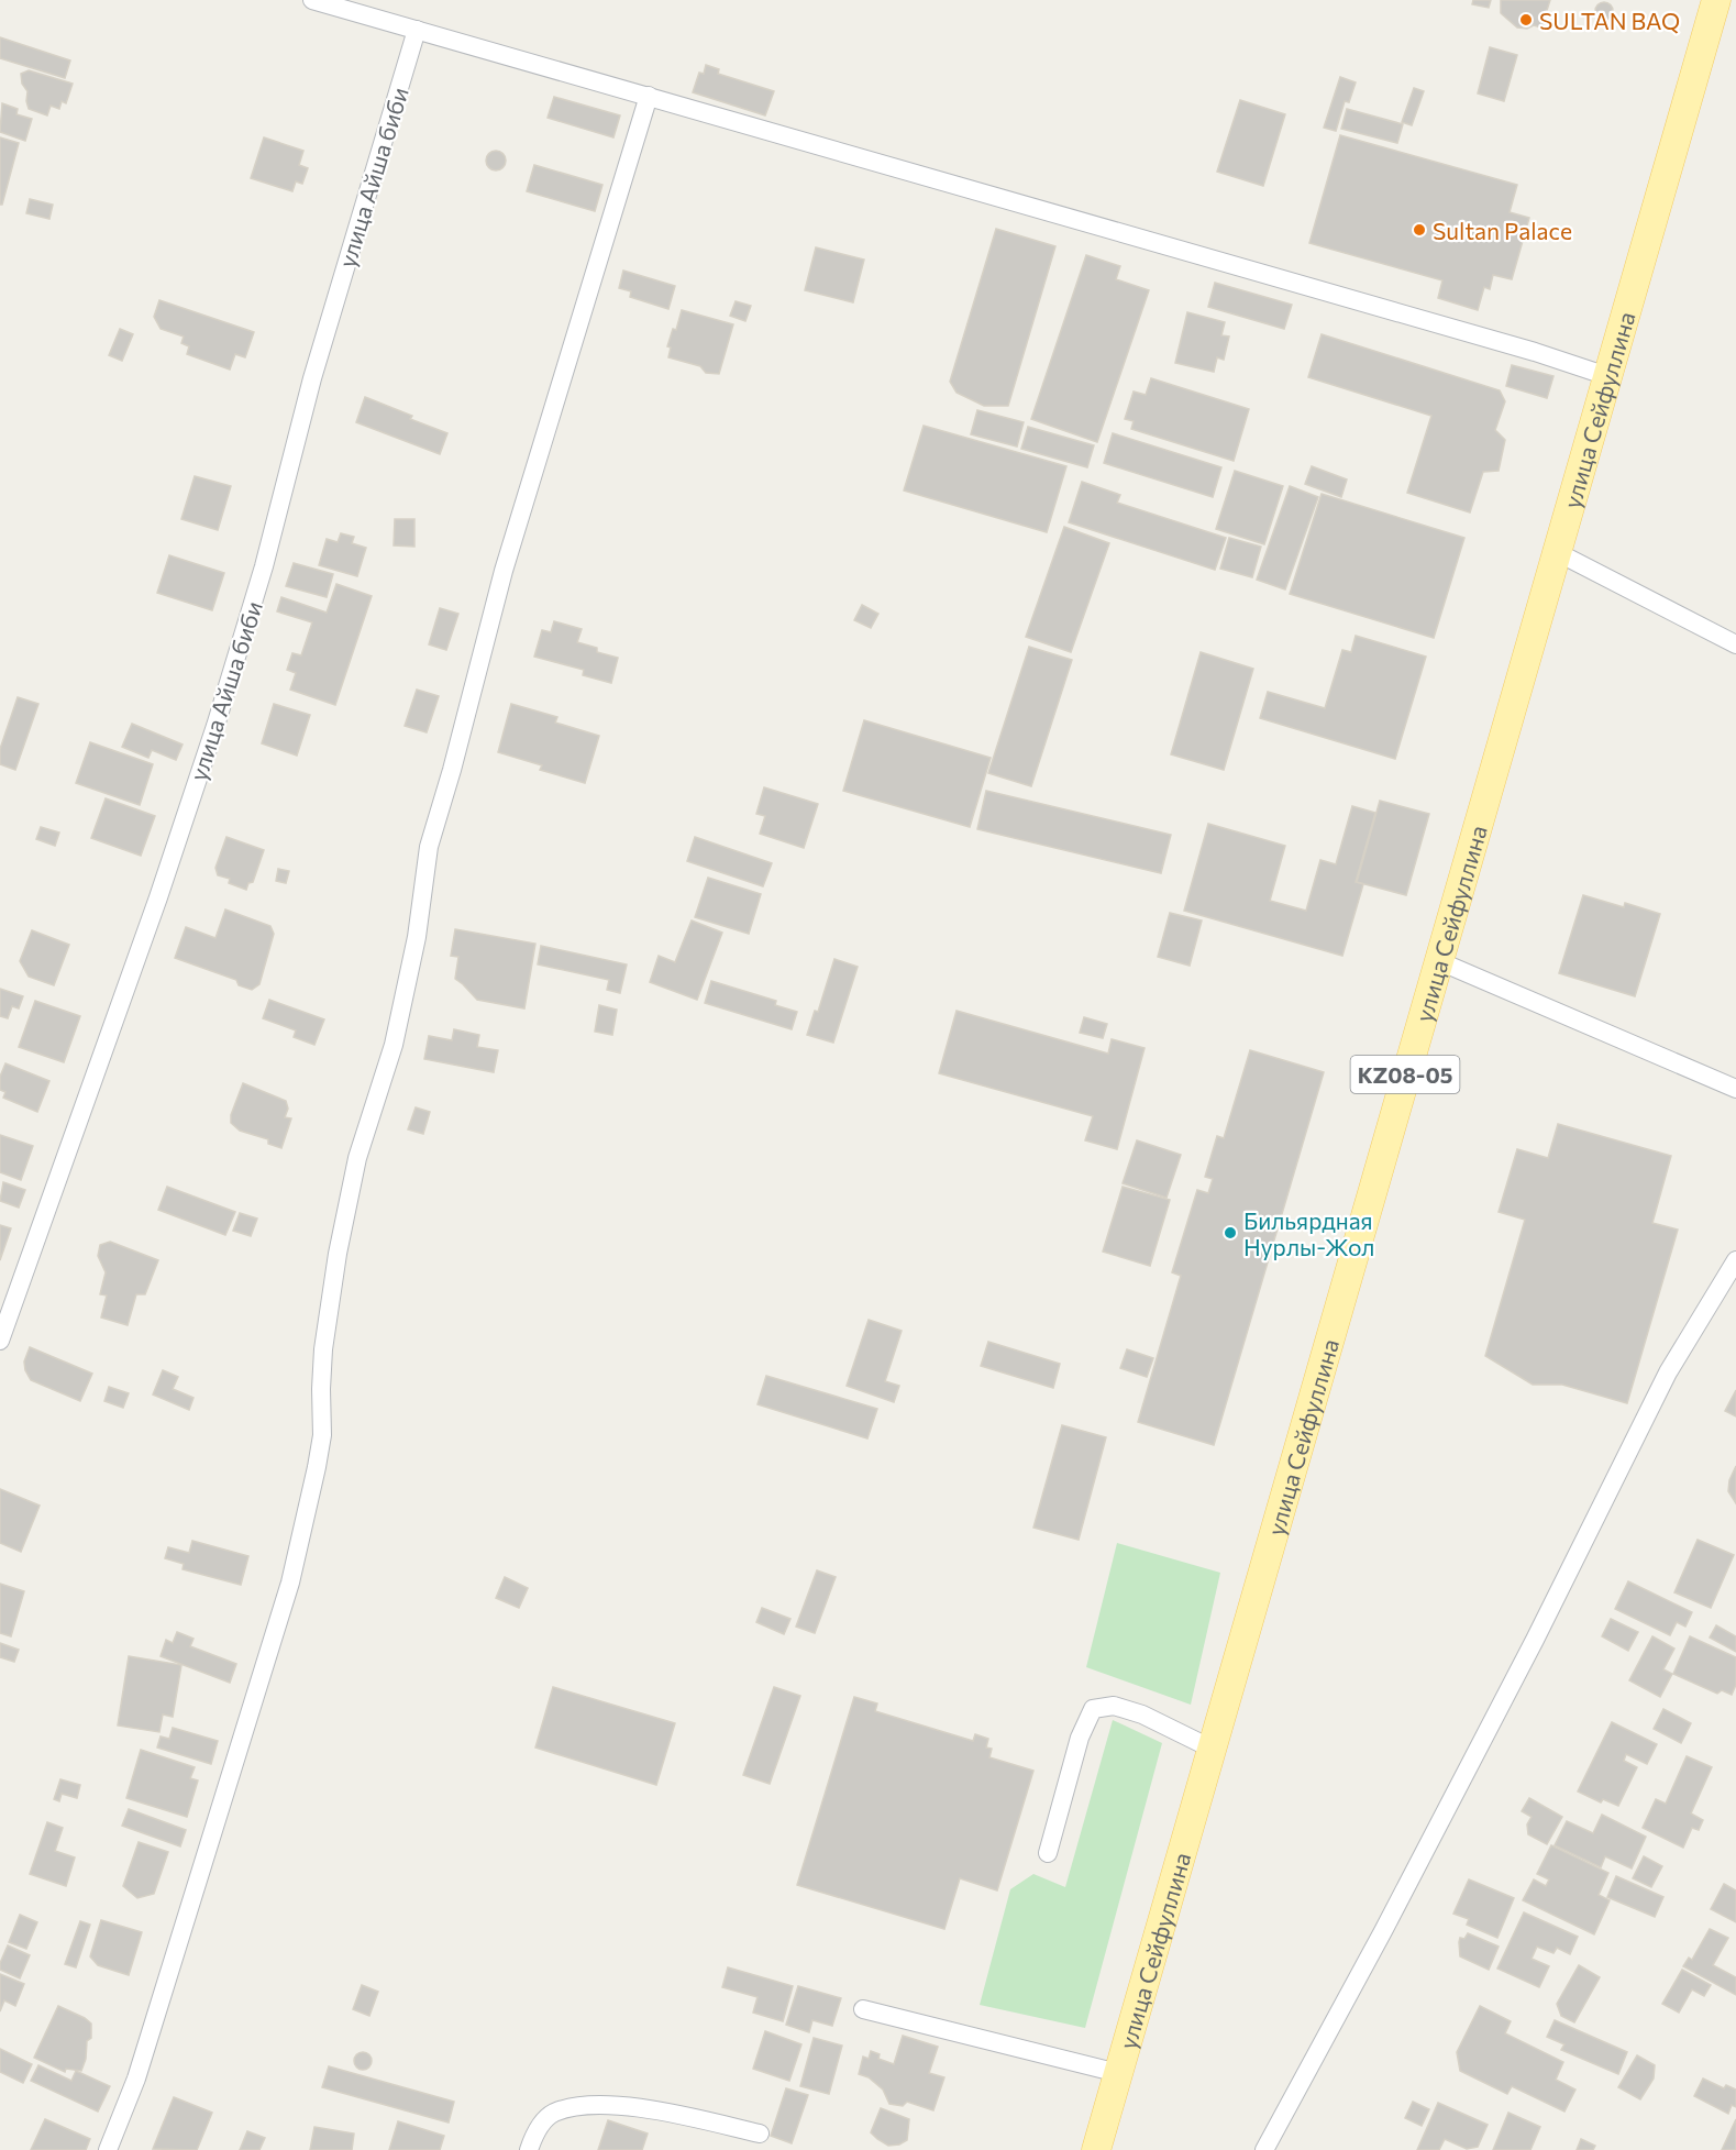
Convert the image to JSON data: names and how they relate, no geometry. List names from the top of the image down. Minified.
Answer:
{"streets":{"main road":["улица Сейфуллина","KZ08-05"],"street":["улица Айша биби"]},"places":["SULTAN BAQ","Sultan Palace","Бильярдная Нурлы-Жол"]}
